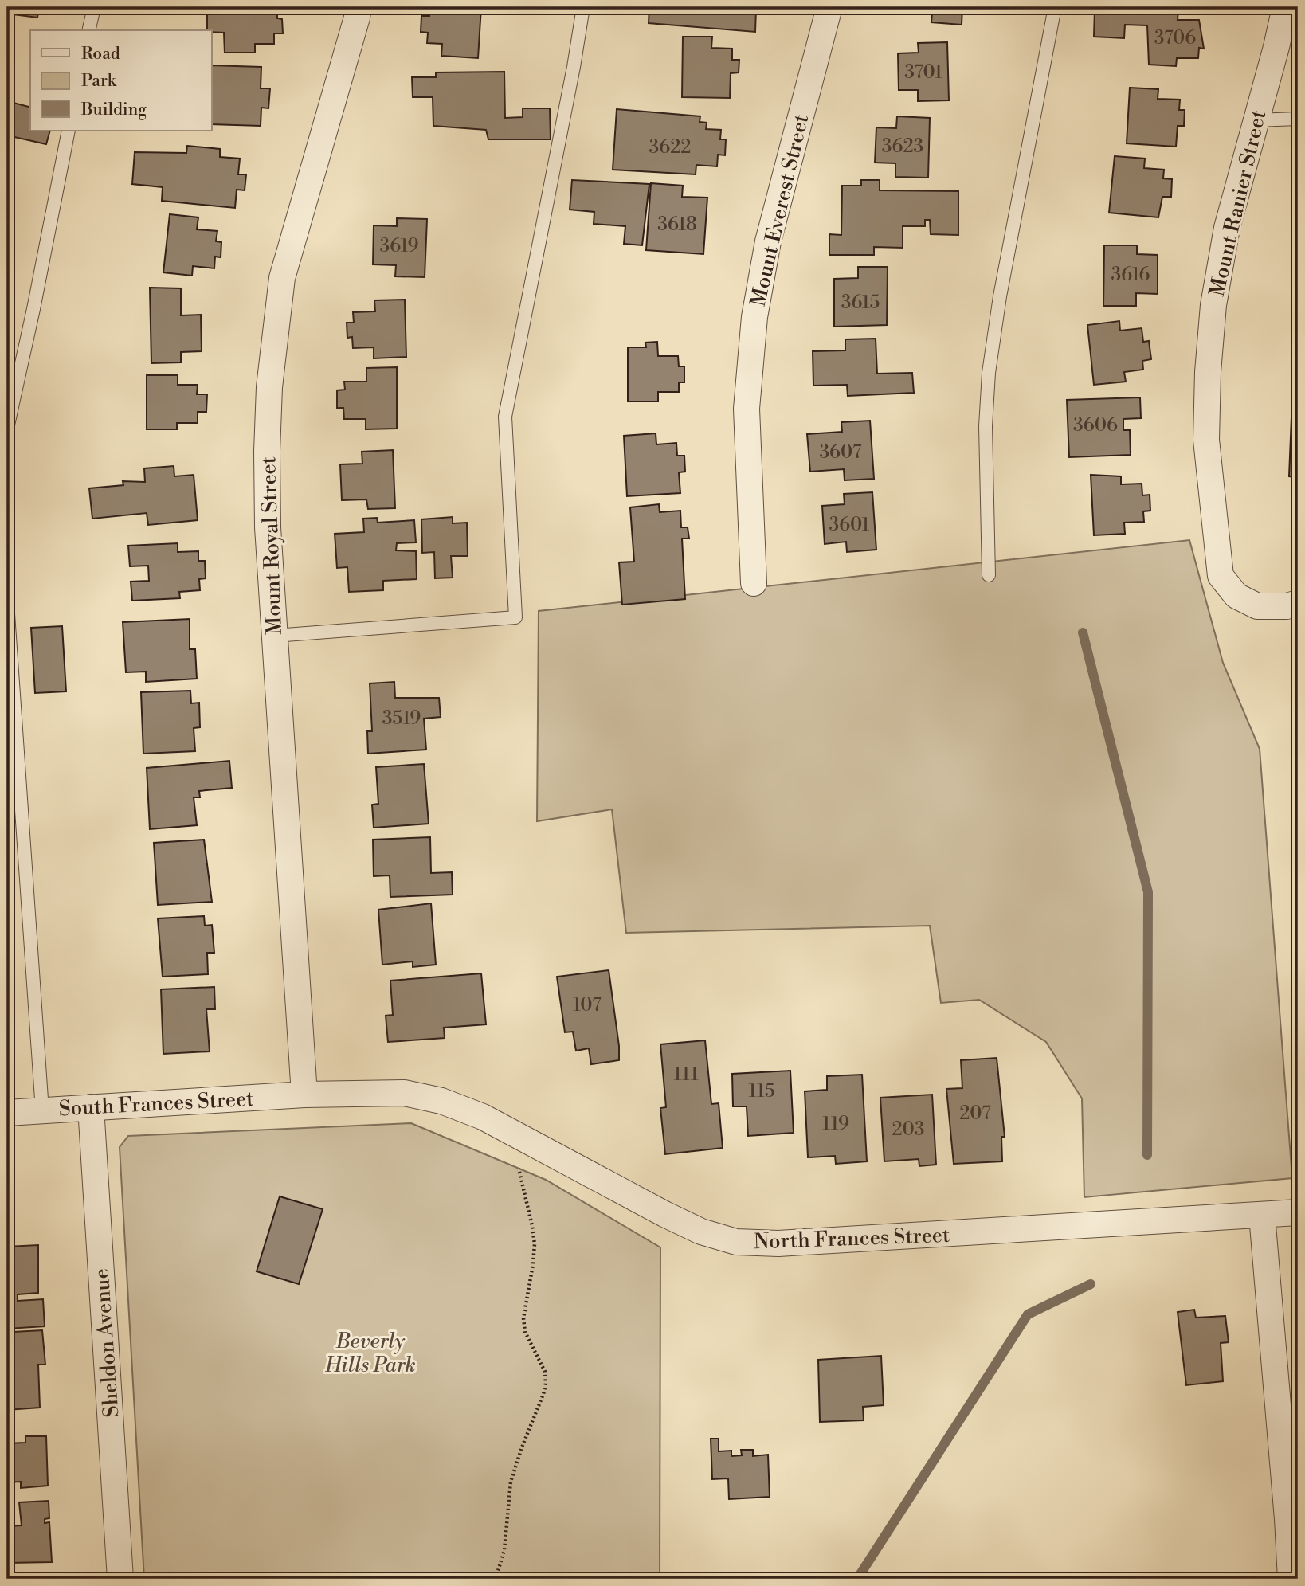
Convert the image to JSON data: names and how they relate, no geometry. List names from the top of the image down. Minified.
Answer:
{"streets":{"street":["Mount Ranier Street","Mount Everest Street","Mount Royal Street","South Frances Street","North Frances Street","Sheldon Avenue"]},"crossings":[["Mount Royal Street","South Frances Street"],["Mount Royal Street","North Frances Street"],["South Frances Street","North Frances Street"],["South Frances Street","Sheldon Avenue"]],"parks":["Beverly Hills Park"],"house_numbers":["3706","3701","3623","3622","3618","3619","3616","3615","3606","3607","3601","3519","107","111","115","207","119","203"],"legend":["Road","Park","Building"]}
